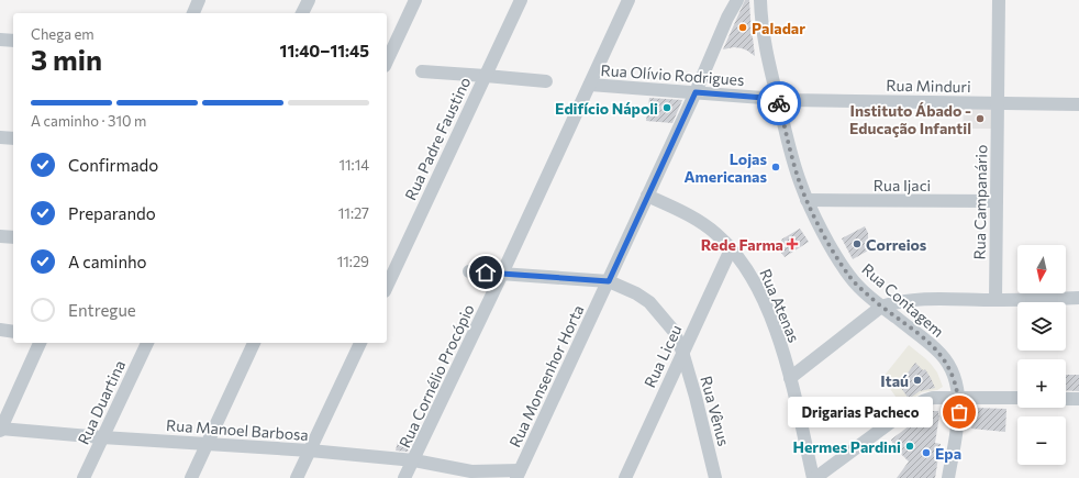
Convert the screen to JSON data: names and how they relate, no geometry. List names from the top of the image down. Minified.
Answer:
{"streets":{"street":["Rua Olívio Rodrigues","Rua Minduri","Rua Padre Faustino","Rua Ijaci","Rua Campanário","Rua Contagem","Rua Atenas","Rua Liceu","Rua Cornélio Procópio","Rua Monsenhor Horta","Rua Duartina","Rua Vênus","Rua Manoel Barbosa"]},"crossings":[["Rua Olívio Rodrigues","Rua Minduri"],["Rua Olívio Rodrigues","Rua Contagem"],["Rua Olívio Rodrigues","Rua Cornélio Procópio"],["Rua Olívio Rodrigues","Rua Monsenhor Horta"],["Rua Minduri","Rua Campanário"],["Rua Minduri","Rua Contagem"],["Rua Ijaci","Rua Campanário"],["Rua Ijaci","Rua Contagem"],["Rua Atenas","Rua Liceu"],["Rua Atenas","Rua Monsenhor Horta"],["Rua Liceu","Rua Vênus"],["Rua Cornélio Procópio","Rua Vênus"],["Rua Cornélio Procópio","Rua Manoel Barbosa"],["Rua Monsenhor Horta","Rua Vênus"],["Rua Monsenhor Horta","Rua Manoel Barbosa"],["Rua Duartina","Rua Manoel Barbosa"]],"places":{"other":["Paladar","Edifício Nápoli","Instituto Ábado - Educação Infantil","Lojas Americanas","Correios","Itaú","Drigarias Pacheco","Hermes Pardini","Epa"],"health":["Rede Farma"]},"north":"bottom","page":{"heading":["3 min","Chega em","11:40–11:45"],"bar":"A caminho · 310 m","list":[["Confirmado","11:14"],["Preparando","11:27"],["A caminho","11:29"],"Entregue"],"map_buttons":["+","−"],"bubble":"Drigarias Pacheco"}}
